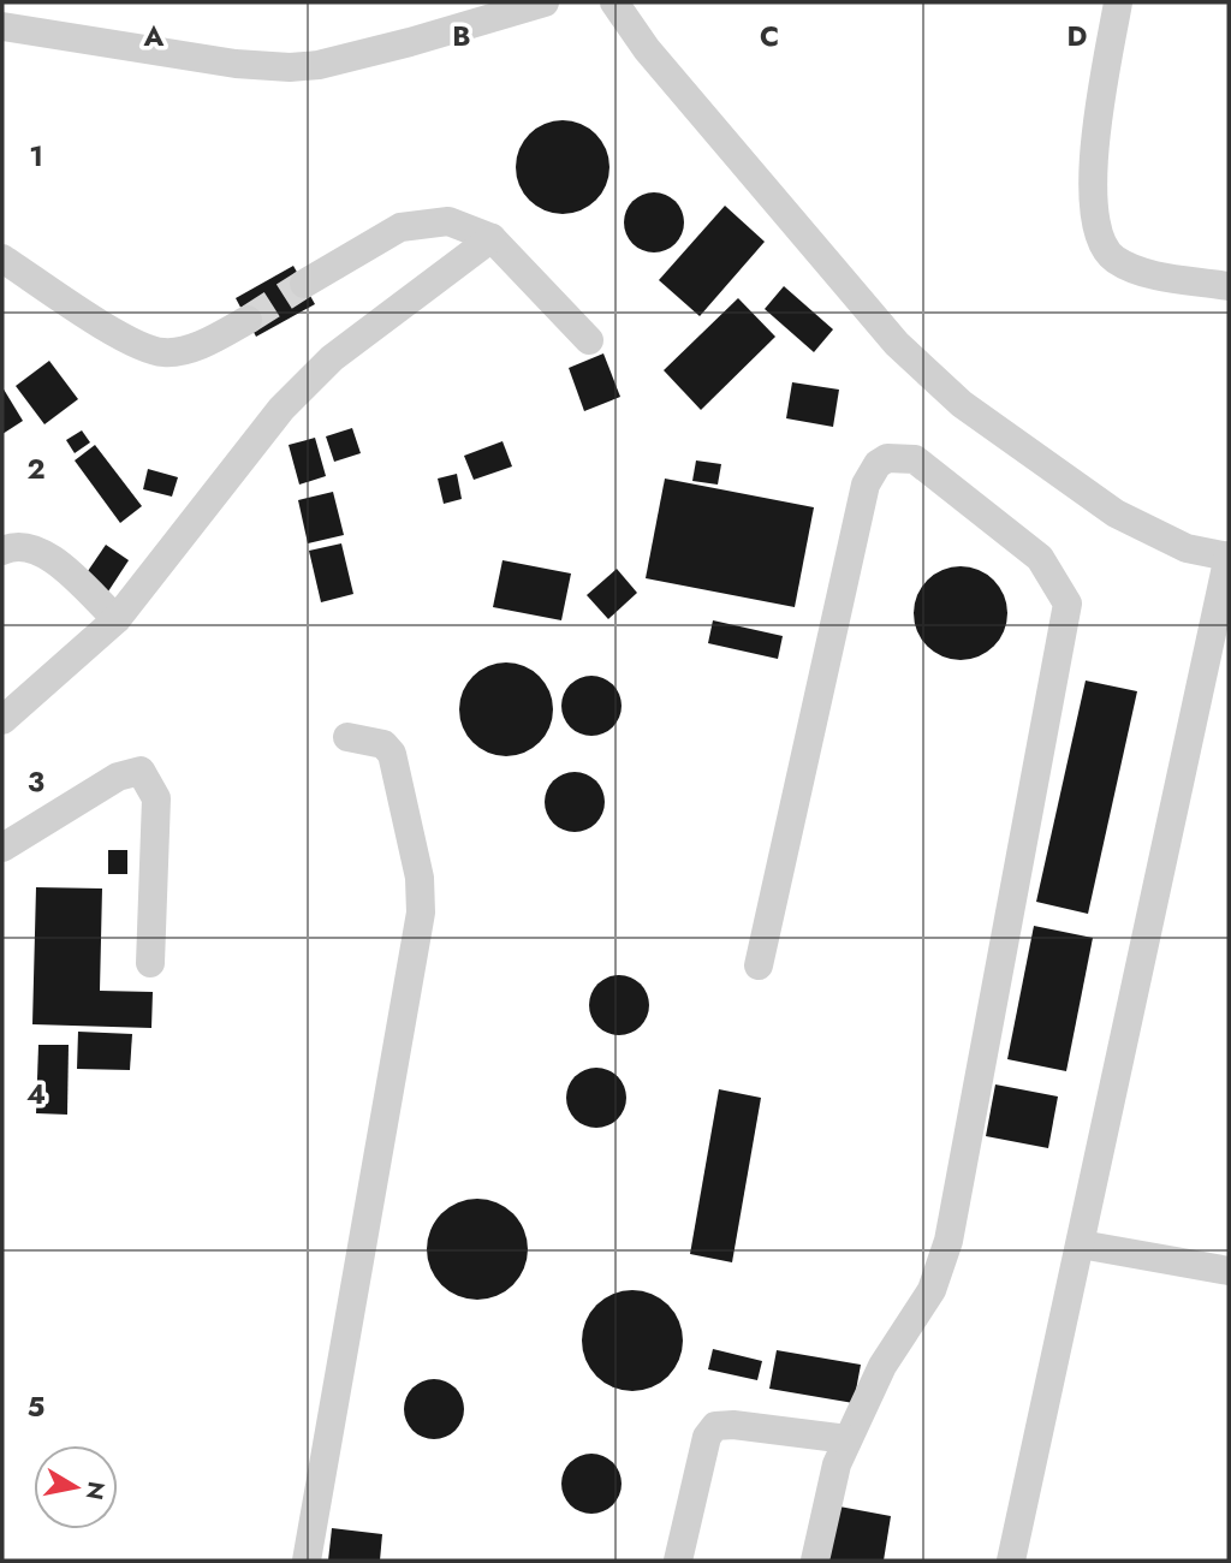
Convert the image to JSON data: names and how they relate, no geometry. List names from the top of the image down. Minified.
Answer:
{"north":"right","grid":{"columns":["A","B","C","D"],"rows":["1","2","3","4","5"]}}
